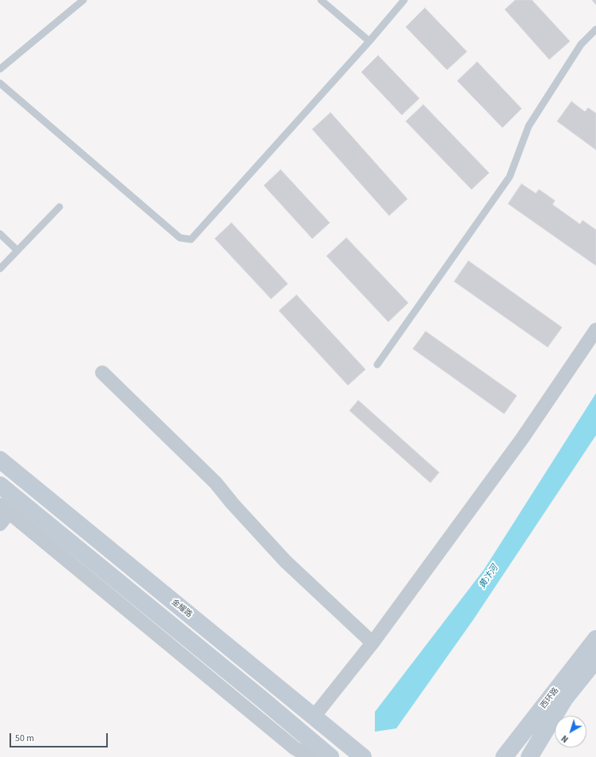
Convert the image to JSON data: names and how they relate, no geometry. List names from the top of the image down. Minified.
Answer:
{"streets":{"main road":["金耀路","西环路"]},"water":["黄汴河"],"scale_bar":"50 m","north":"bottom left"}
